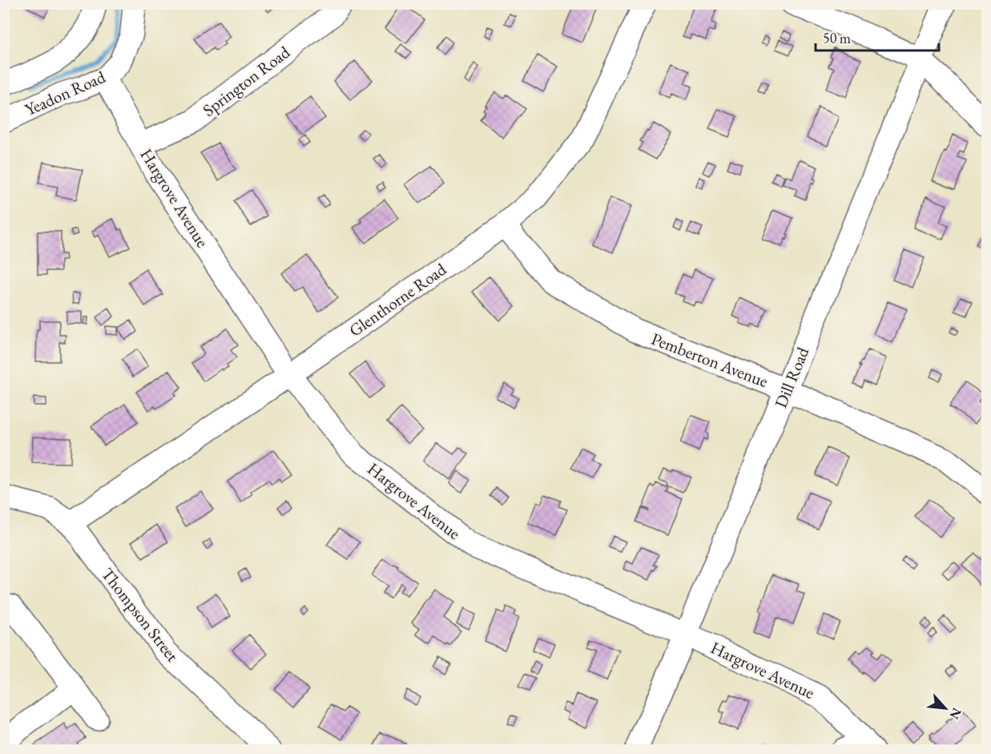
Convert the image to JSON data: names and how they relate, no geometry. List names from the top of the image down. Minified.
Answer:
{"streets":{"street":["Springton Road","Yeadon Road","Hargrove Avenue","Glenthorne Road","Pemberton Avenue","Dill Road","Thompson Street"]},"crossings":[["Springton Road","Hargrove Avenue"],["Yeadon Road","Hargrove Avenue"],["Hargrove Avenue","Glenthorne Road"],["Hargrove Avenue","Dill Road"],["Glenthorne Road","Pemberton Avenue"],["Glenthorne Road","Thompson Street"],["Pemberton Avenue","Dill Road"]],"scale_bar":"50 m","north":"bottom right"}
